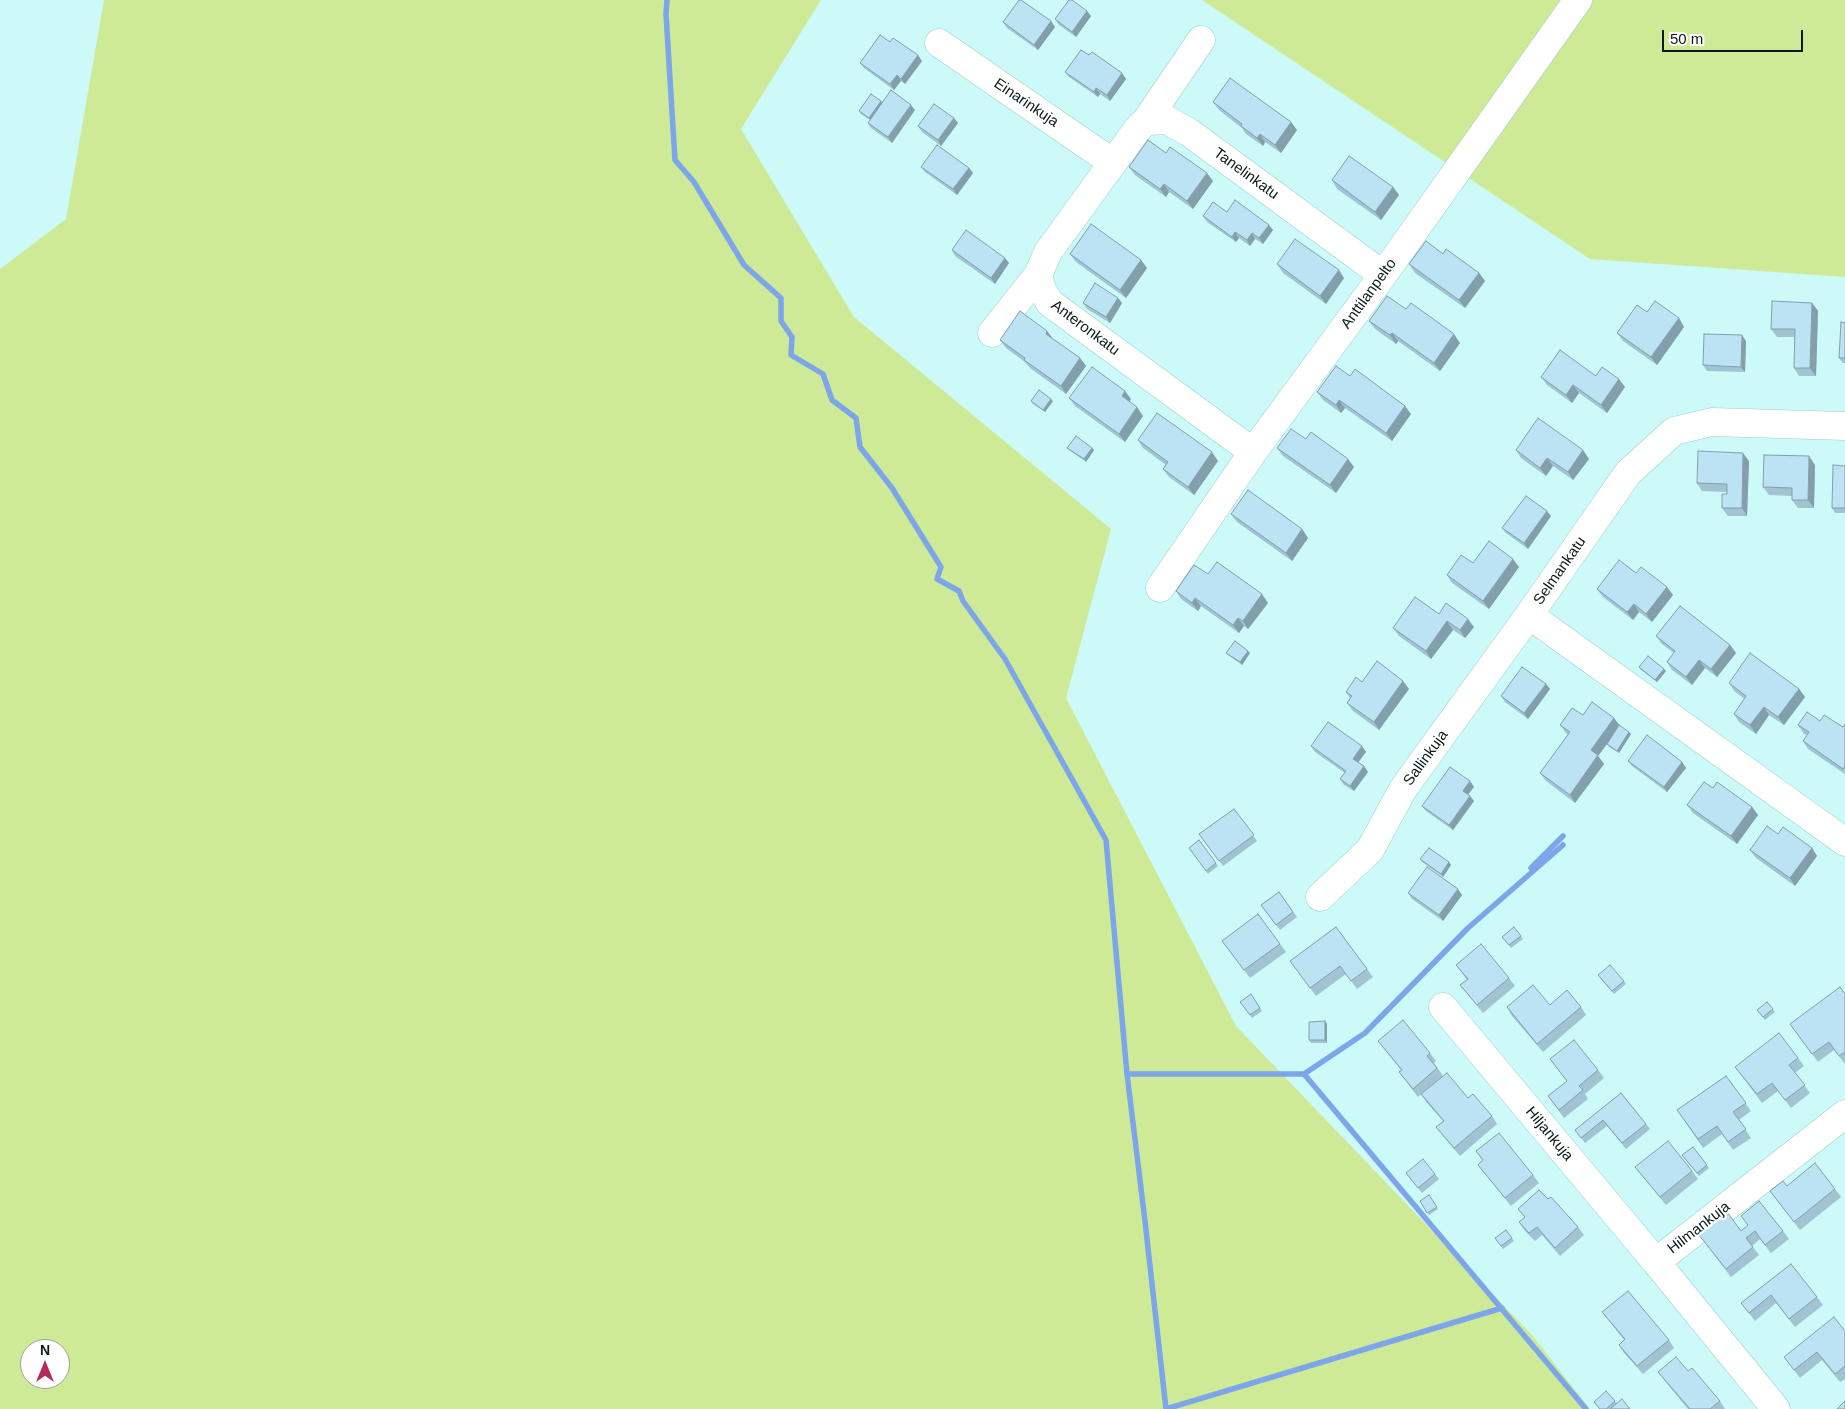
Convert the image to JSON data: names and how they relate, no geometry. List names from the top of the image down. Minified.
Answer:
{"streets":{"street":["Einarinkuja","Tanelinkatu","Anttilanpelto","Anteronkatu","Selmankatu","Sallinkuja","Hiljankuja","Hilmankuja"]},"crossings":[["Tanelinkatu","Anttilanpelto"],["Anttilanpelto","Anteronkatu"],["Selmankatu","Sallinkuja"],["Hiljankuja","Hilmankuja"]],"scale_bar":"50 m","north":"top"}
